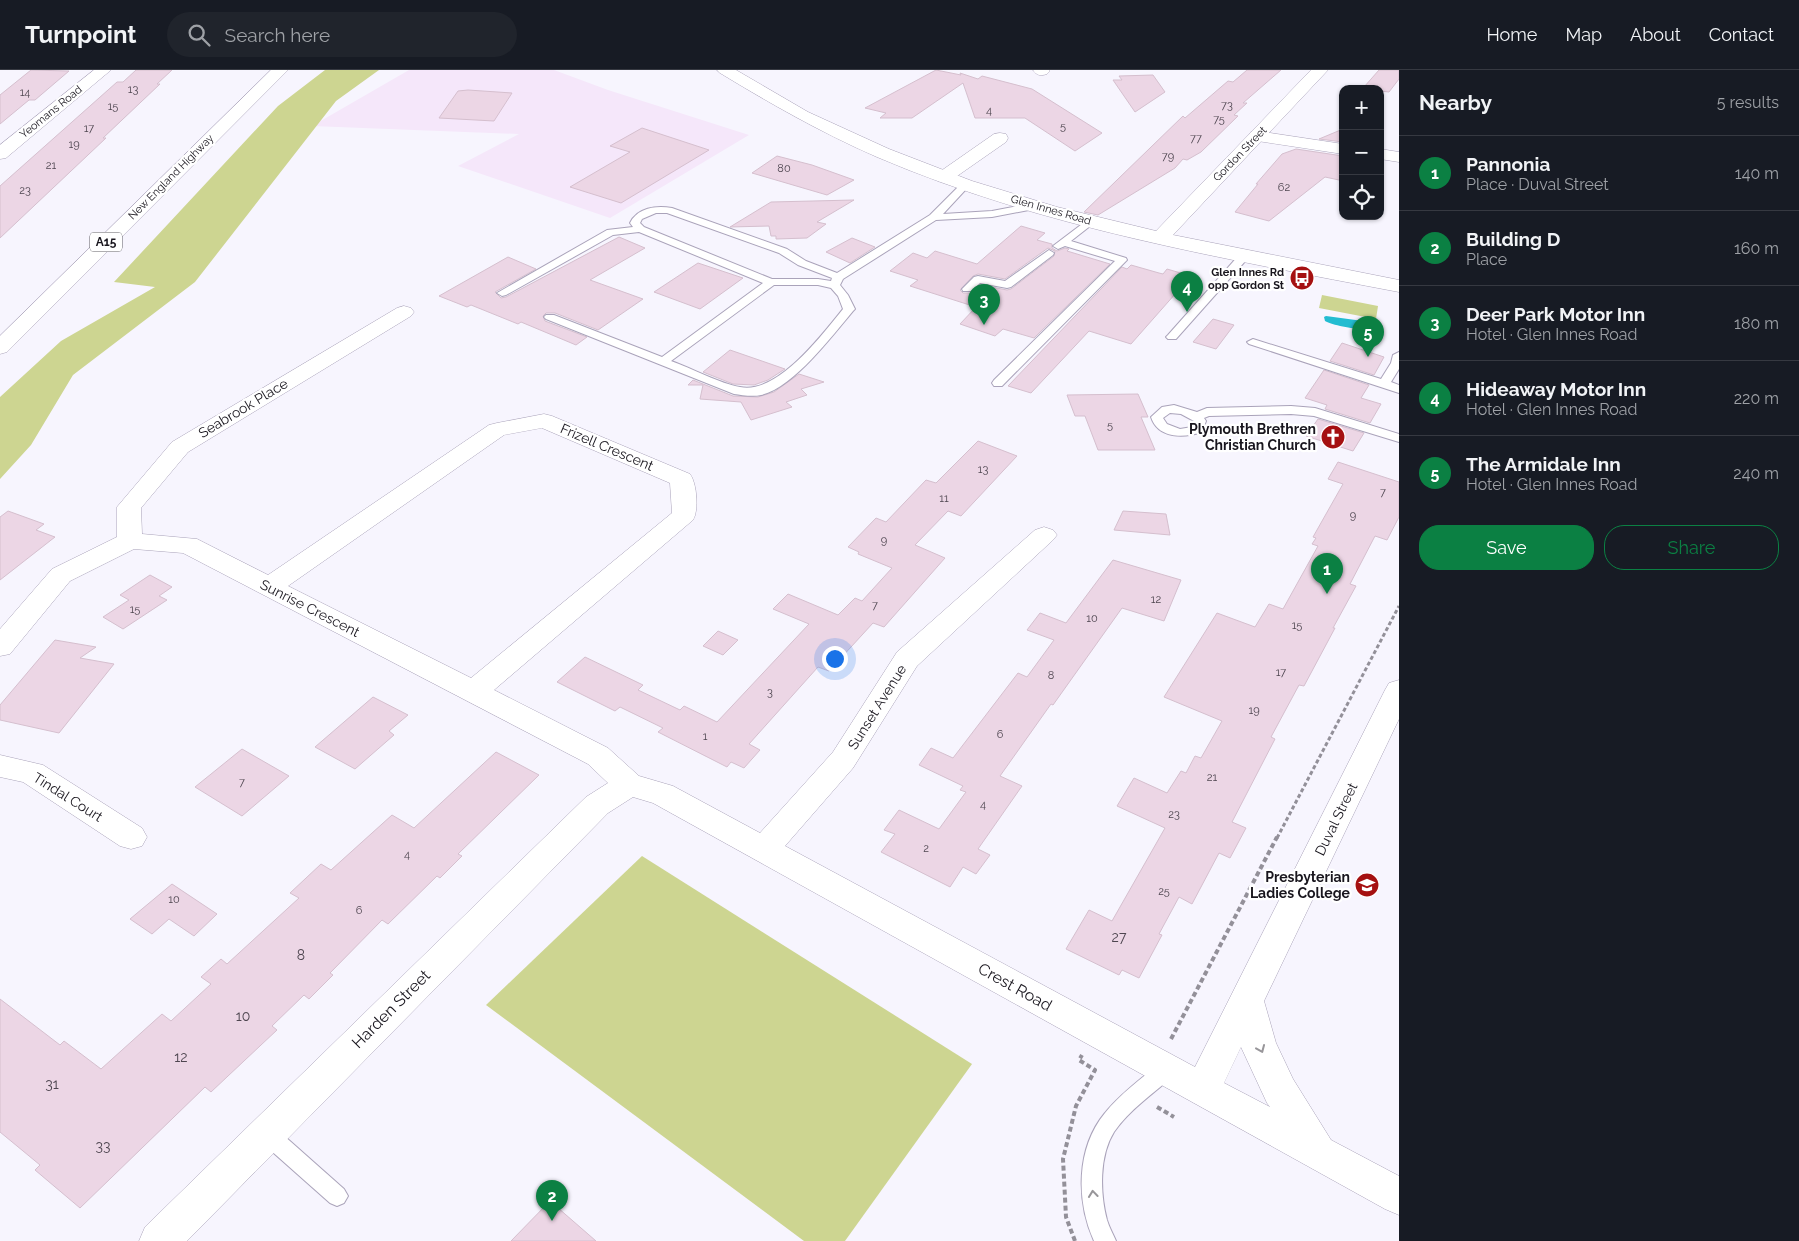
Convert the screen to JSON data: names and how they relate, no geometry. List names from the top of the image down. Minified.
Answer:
{"streets":{"main road":["Yeomans Road","Gordon Street","New England Highway","Glen Innes Road","A15","Seabrook Place","Frizell Crescent","Sunrise Crescent","Sunset Avenue","Tindal Court","Duval Street","Crest Road","Harden Street"]},"crossings":[["Gordon Street","Glen Innes Road"],["Seabrook Place","Sunrise Crescent"],["Frizell Crescent","Sunrise Crescent"],["Sunrise Crescent","Crest Road"],["Sunrise Crescent","Harden Street"],["Sunset Avenue","Crest Road"],["Duval Street","Crest Road"],["Crest Road","Harden Street"]],"places":{"bus stop":["Glen Innes Rd opp Gordon St"],"church":["Plymouth Brethren Christian Church"],"school or university":["Presbyterian Ladies College"]},"house_numbers":["13","14","73","15","4","75","5","17","77","19","79","21","80","62","23","5","13","7","11","9","9","12","7","15","10","15","17","8","3","19","6","1","21","7","4","23","2","4","25","10","6","27","8","10","12","31","33"],"page":{"header":"Turnpoint","search":"Search here","nav":["Home","Map","About","Contact"],"heading":["Nearby","5 results"],"map_buttons":["+","−"],"list":[{"mark":"1","name":"Pannonia","note":"Place · Duval Street","value":"140 m"},{"mark":"2","name":"Building D","note":"Place","value":"160 m"},{"mark":"3","name":"Deer Park Motor Inn","note":"Hotel · Glen Innes Road","value":"180 m"},{"mark":"4","name":"Hideaway Motor Inn","note":"Hotel · Glen Innes Road","value":"220 m"},{"mark":"5","name":"The Armidale Inn","note":"Hotel · Glen Innes Road","value":"240 m"}],"pins":["4","3","5","1","2"],"buttons":["Save","Share"]}}
